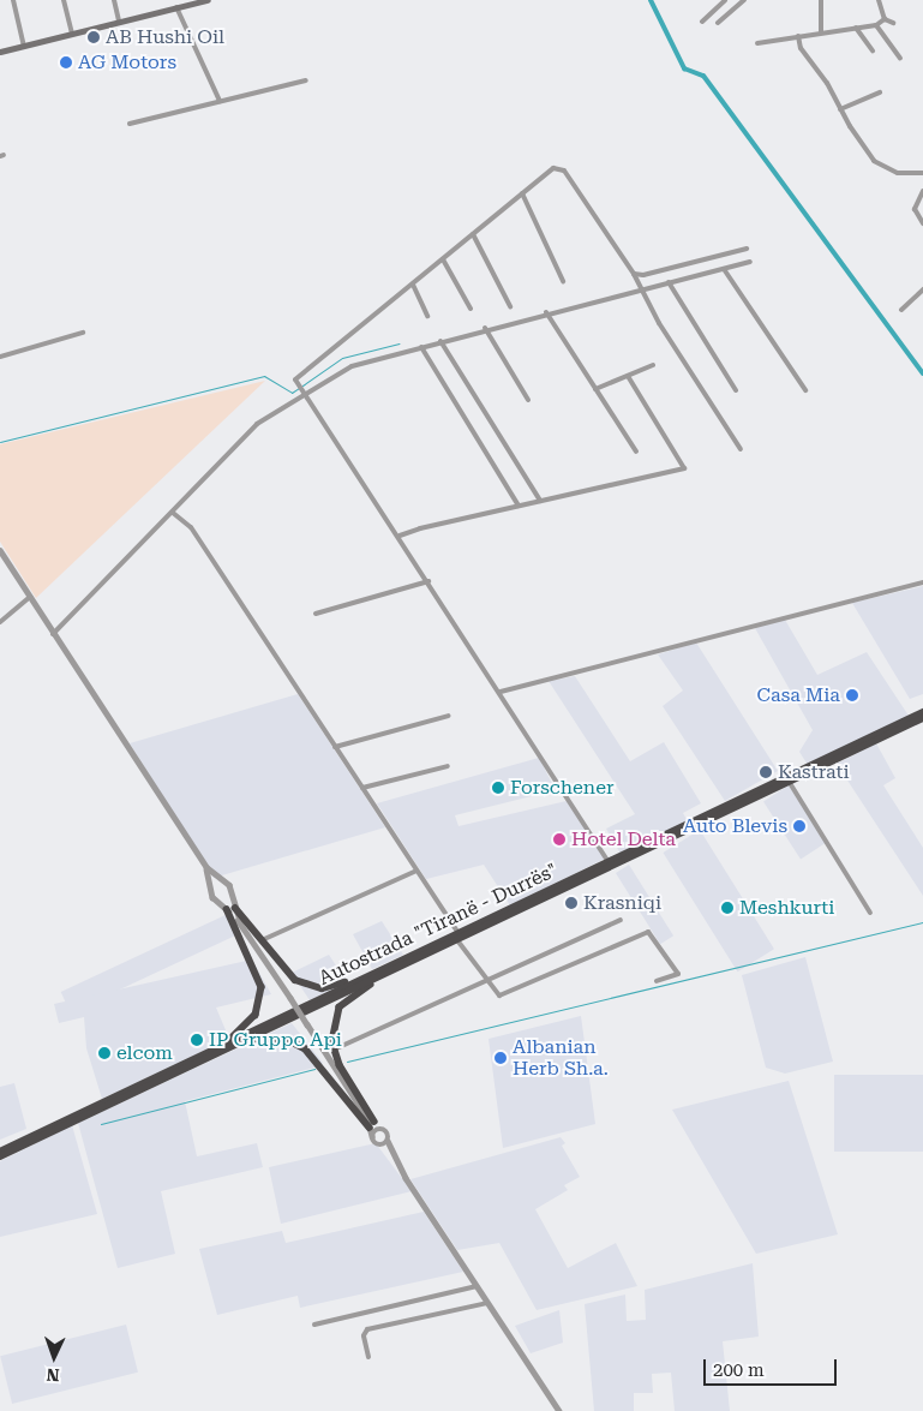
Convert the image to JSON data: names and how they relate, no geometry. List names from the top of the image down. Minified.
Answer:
{"streets":{"highway":["Autostrada \"Tiranë - Durrës\""]},"places":["AB Hushi Oil","AG Motors","Casa Mia","Kastrati","Forschener","Auto Blevis","Hotel Delta","Krasniqi","Meshkurti","IP Gruppo Api","elcom","Albanian Herb Sh.a."],"scale_bar":"200 m","north":"bottom"}
